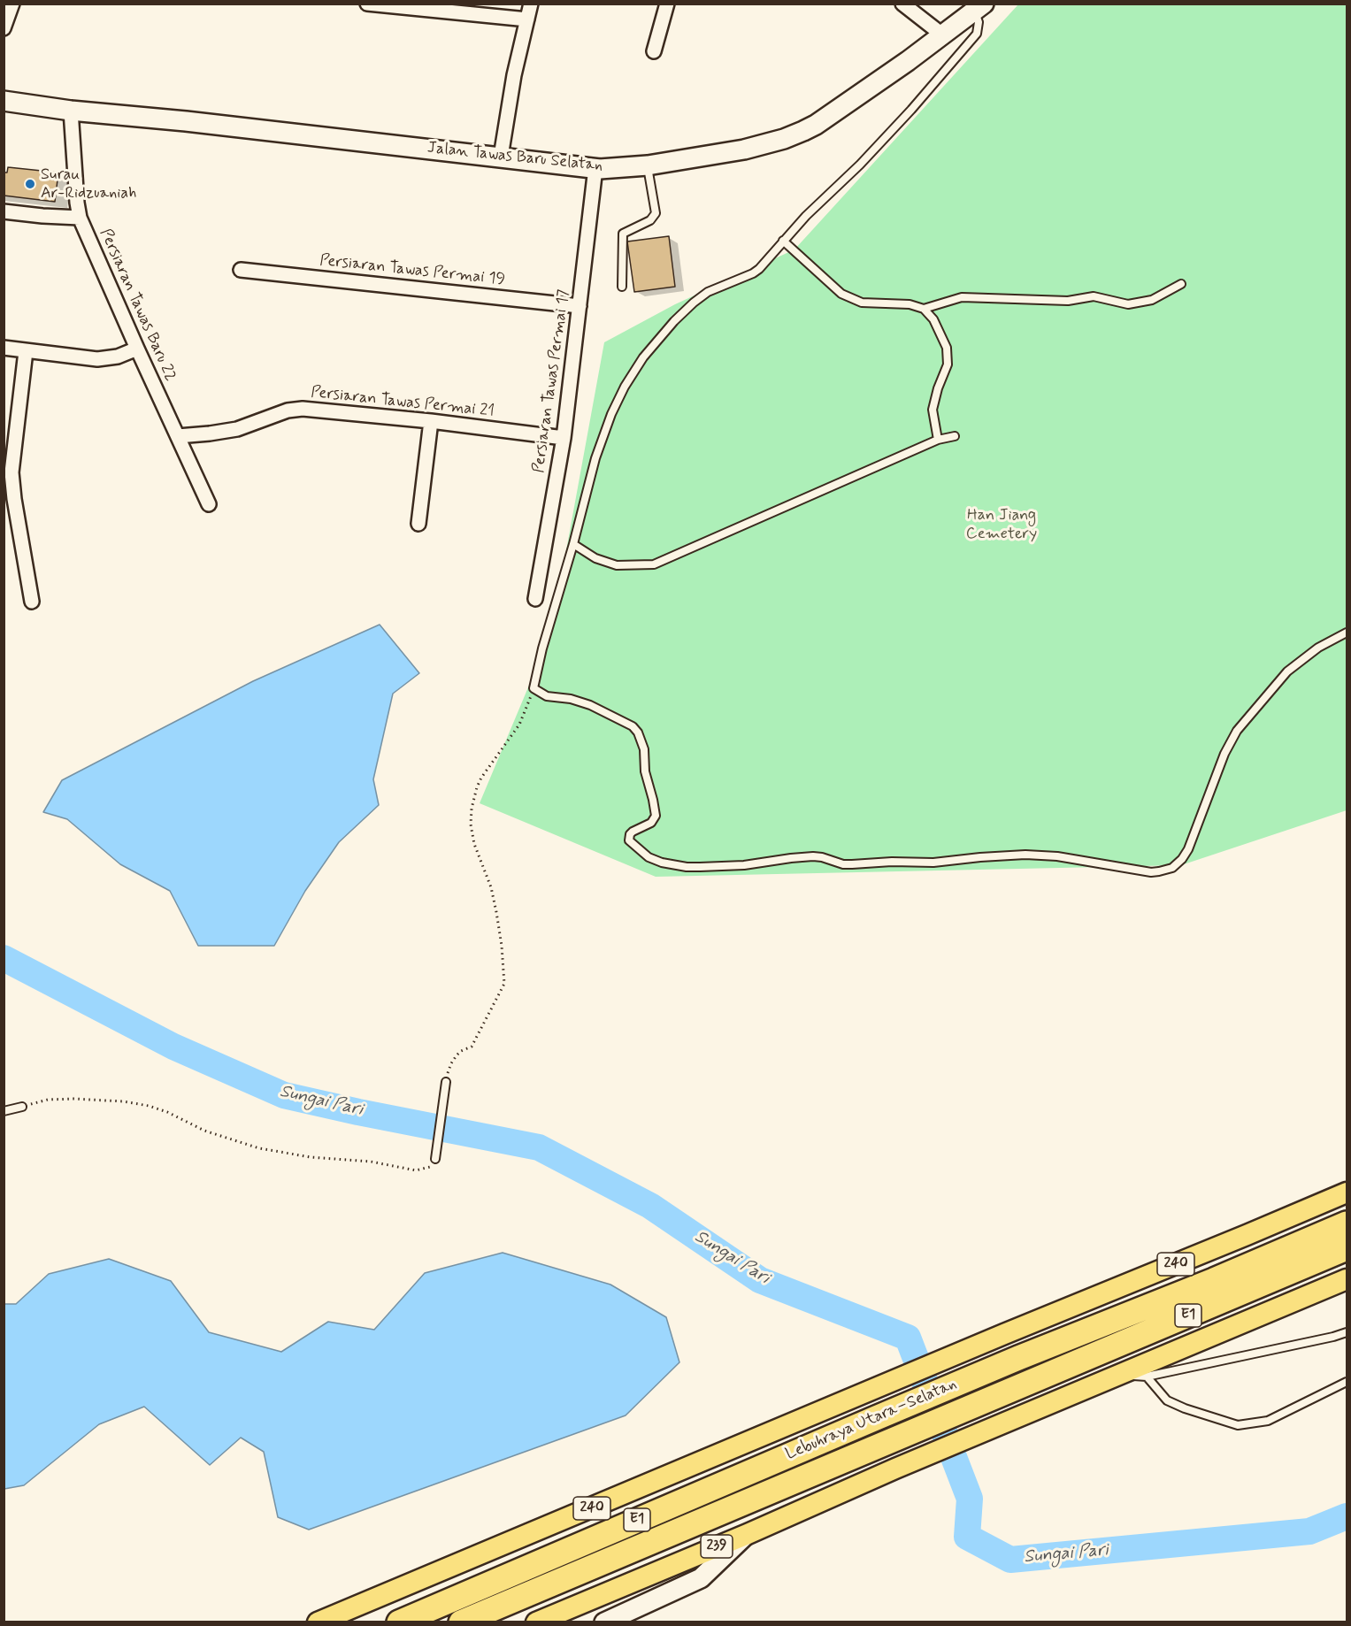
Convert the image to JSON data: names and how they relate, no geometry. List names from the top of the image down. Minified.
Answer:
{"streets":{"highway":["E1","Lebuhraya Utara–Selatan"],"main road":["240","239"],"street":["Jalan Tawas Baru Selatan","Persiaran Tawas Permai 19","Persiaran Tawas Baru 22","Persiaran Tawas Permai 17","Persiaran Tawas Permai 21"]},"crossings":[["Jalan Tawas Baru Selatan","Persiaran Tawas Baru 22"],["Jalan Tawas Baru Selatan","Persiaran Tawas Permai 17"],["Persiaran Tawas Permai 19","Persiaran Tawas Permai 17"],["Persiaran Tawas Baru 22","Persiaran Tawas Permai 21"],["Persiaran Tawas Permai 17","Persiaran Tawas Permai 21"]],"water":["Sungai Pari"],"parks":["Han Jiang Cemetery"],"places":["Surau Ar-Ridzuaniah"]}
